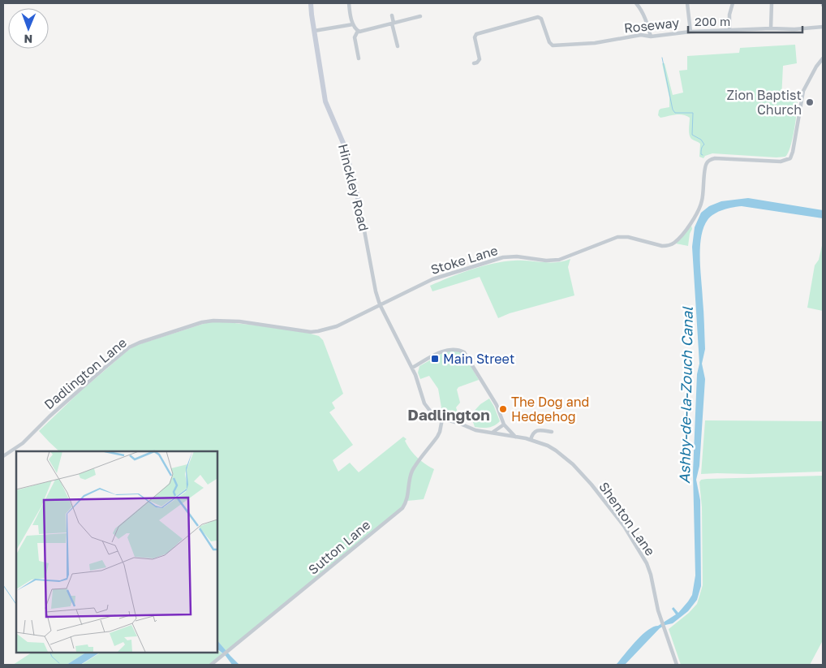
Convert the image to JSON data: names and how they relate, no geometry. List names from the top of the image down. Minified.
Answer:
{"streets":{"street":["Roseway","Hinckley Road","Stoke Lane","Dadlington Lane","Shenton Lane","Sutton Lane"]},"crossings":[["Hinckley Road","Stoke Lane"],["Hinckley Road","Dadlington Lane"],["Stoke Lane","Dadlington Lane"]],"districts":["Dadlington"],"water":["Ashby-de-la-Zouch Canal"],"places":{"other":["Zion Baptist Church","The Dog and Hedgehog"],"transit":["Main Street"]},"scale_bar":"200 m","north":"bottom"}
